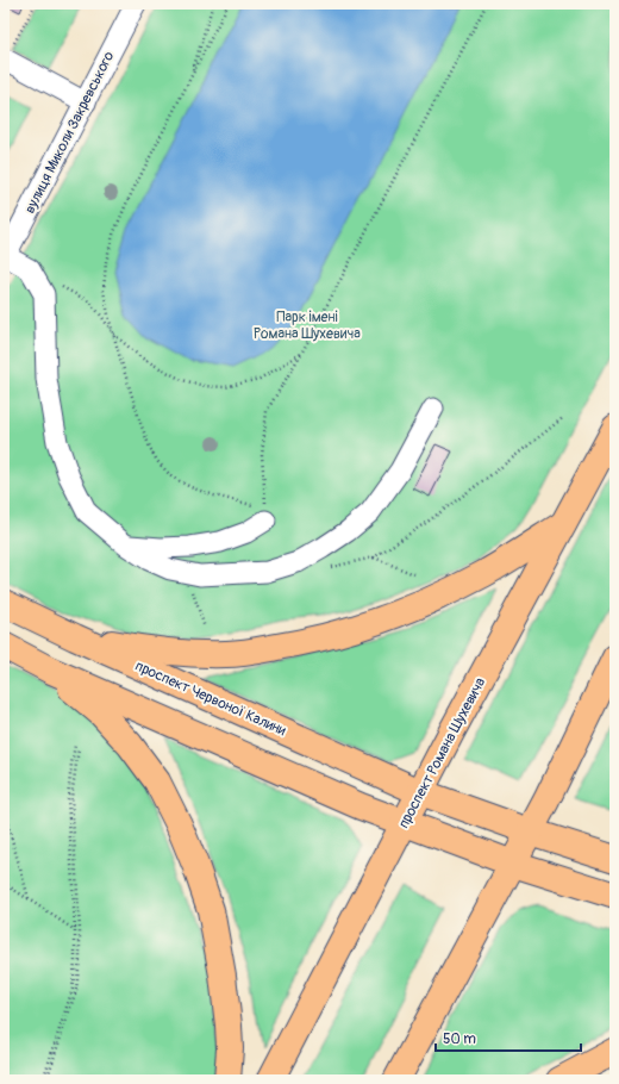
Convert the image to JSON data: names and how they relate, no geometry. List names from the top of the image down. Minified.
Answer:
{"streets":{"main road":["проспект Червоної Калини","проспект Романа Шухевича"],"street":["вулиця Миколи Закревського"]},"crossings":[["проспект Червоної Калини","проспект Романа Шухевича"]],"parks":["Парк імені Романа Шухевича"],"scale_bar":"50 m"}
